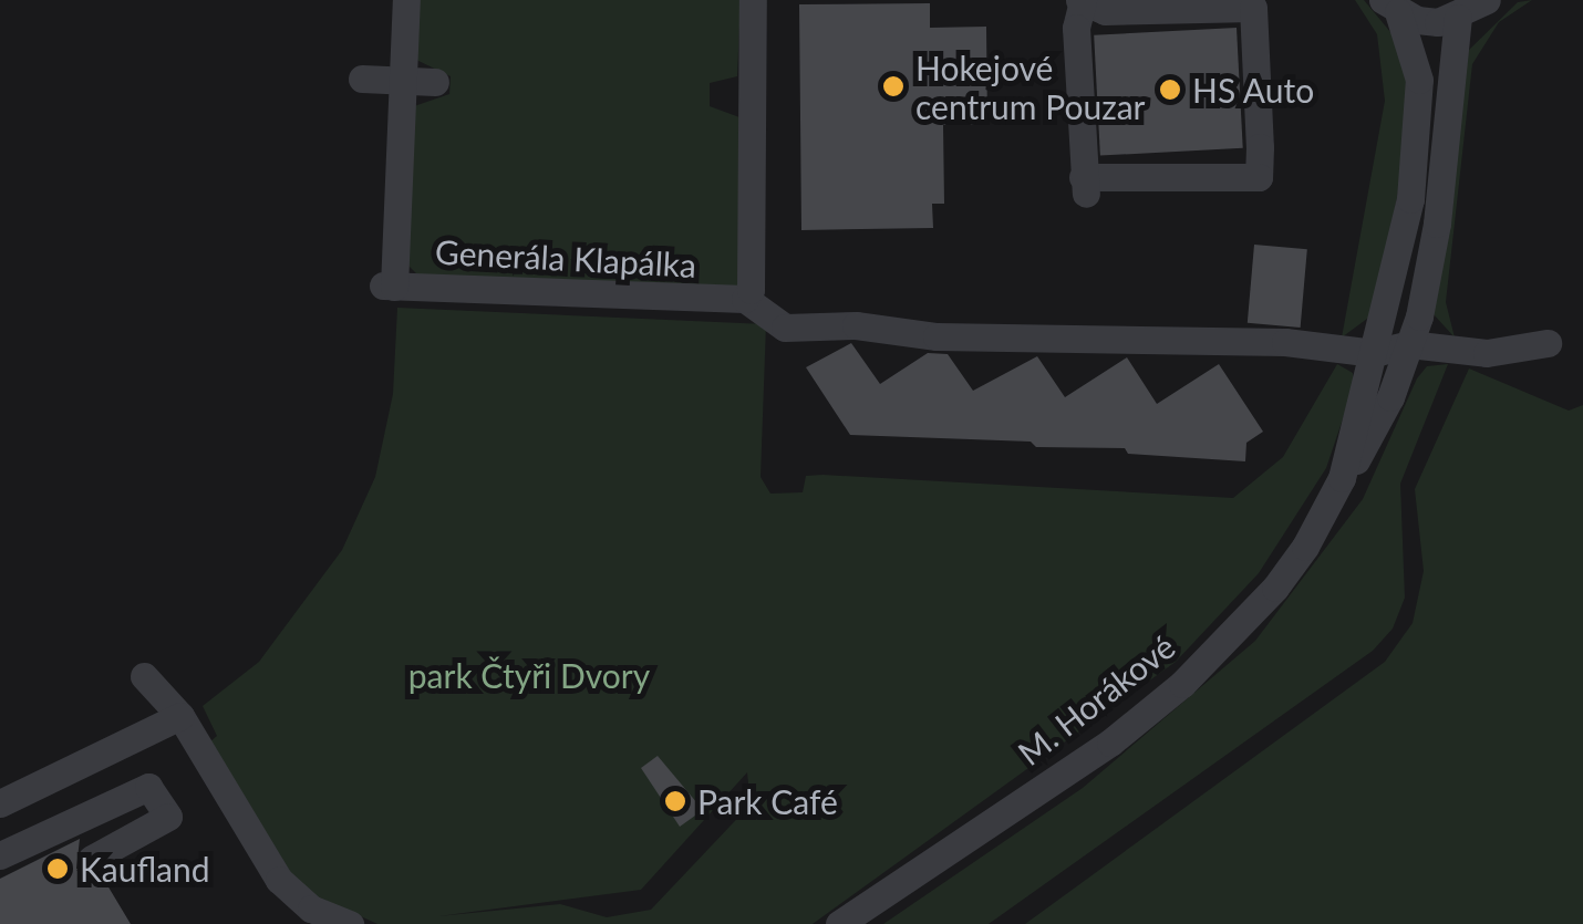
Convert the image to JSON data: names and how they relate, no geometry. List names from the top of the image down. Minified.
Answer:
{"streets":{"street":["Generála Klapálka","M. Horákové"]},"parks":["park Čtyři Dvory"],"places":["Hokejové centrum Pouzar","HS Auto","Park Café","Kaufland"]}
